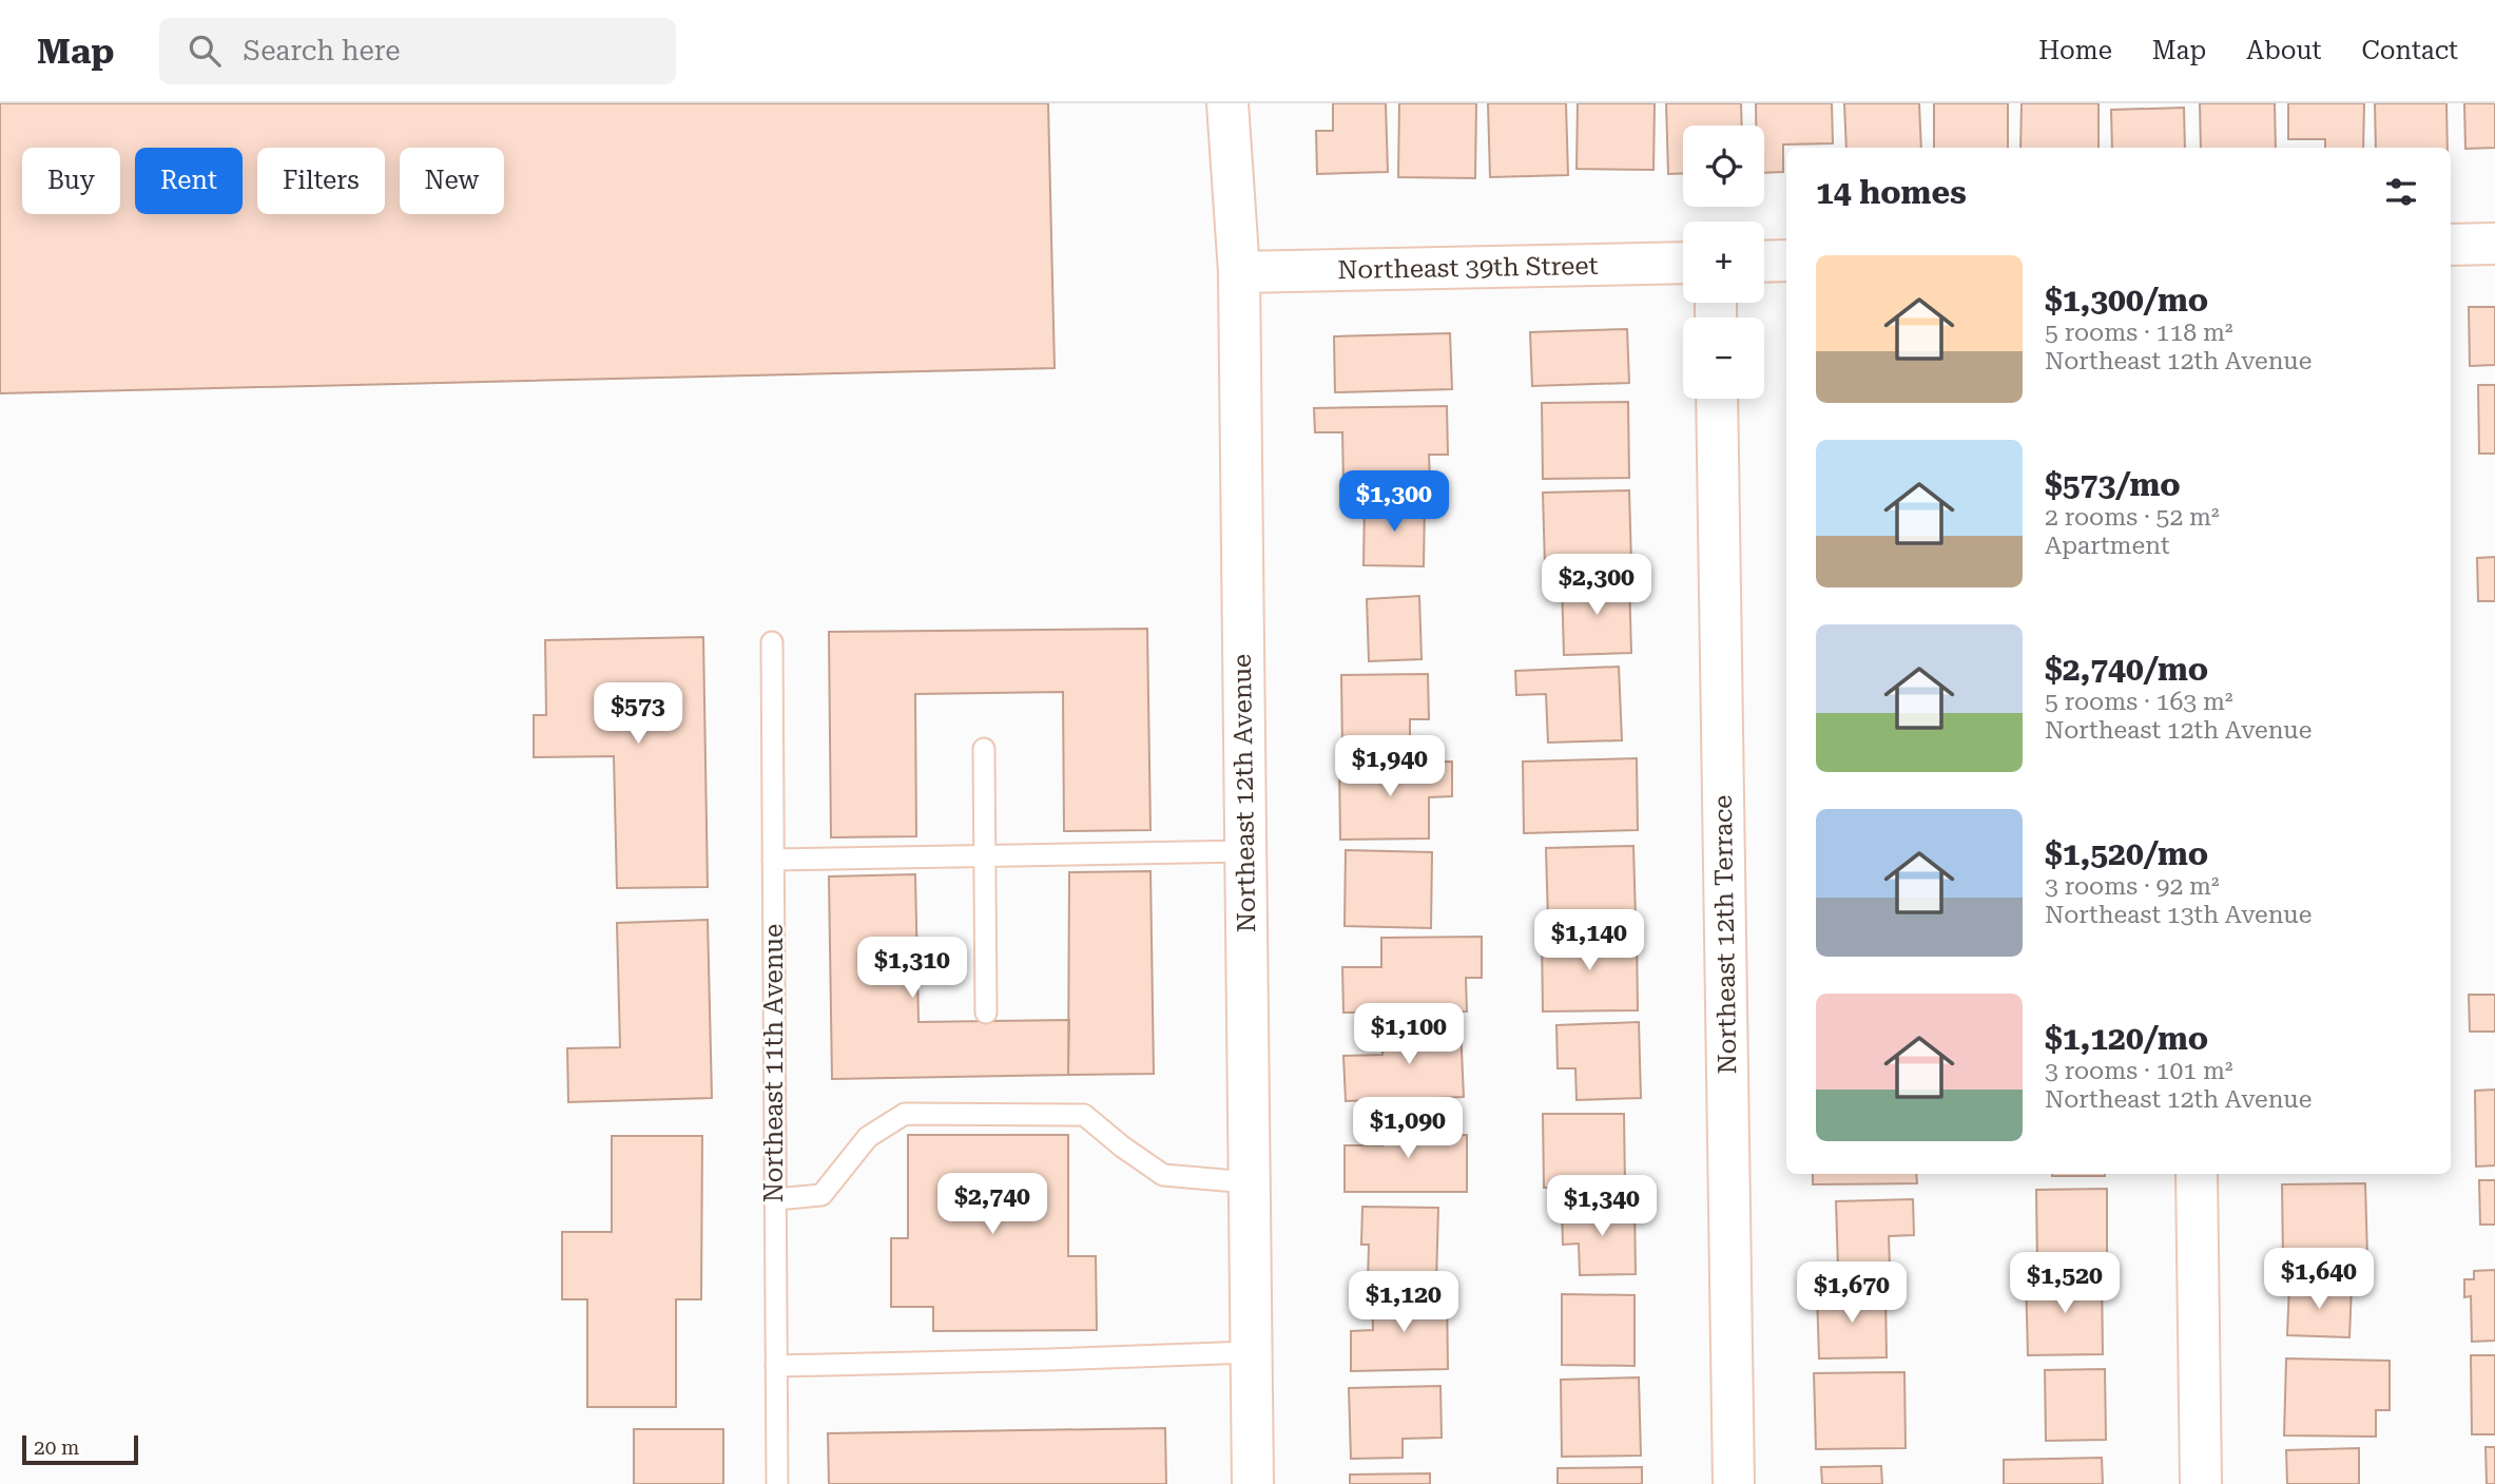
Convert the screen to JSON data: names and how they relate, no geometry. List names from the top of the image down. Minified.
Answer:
{"streets":{"street":["Northeast 39th Street","Northeast 12th Avenue","Northeast 12th Terrace"],"lane":["Northeast 11th Avenue"]},"crossings":[["Northeast 39th Street","Northeast 12th Avenue"]],"scale_bar":"20 m","page":{"header":"Map","search":"Search here","nav":["Home","Map","About","Contact"],"map_buttons":["+","−"],"chip":["Buy","Rent","Filters","New"],"heading":"14 homes","list":[{"name":"$1,300/mo","note":"5 rooms · 118 m² · Northeast 12th Avenue"},{"name":"$573/mo","note":"2 rooms · 52 m² · Apartment"},{"name":"$2,740/mo","note":"5 rooms · 163 m² · Northeast 12th Avenue"},{"name":"$1,520/mo","note":"3 rooms · 92 m² · Northeast 13th Avenue"},{"name":"$1,120/mo","note":"3 rooms · 101 m² · Northeast 12th Avenue"}],"price":["$1,300","$2,300","$573","$1,940","$1,140","$1,310","$1,100","$1,090","$2,740","$1,340","$1,640","$1,520","$1,670","$1,120"],"scale":"20 m"}}
